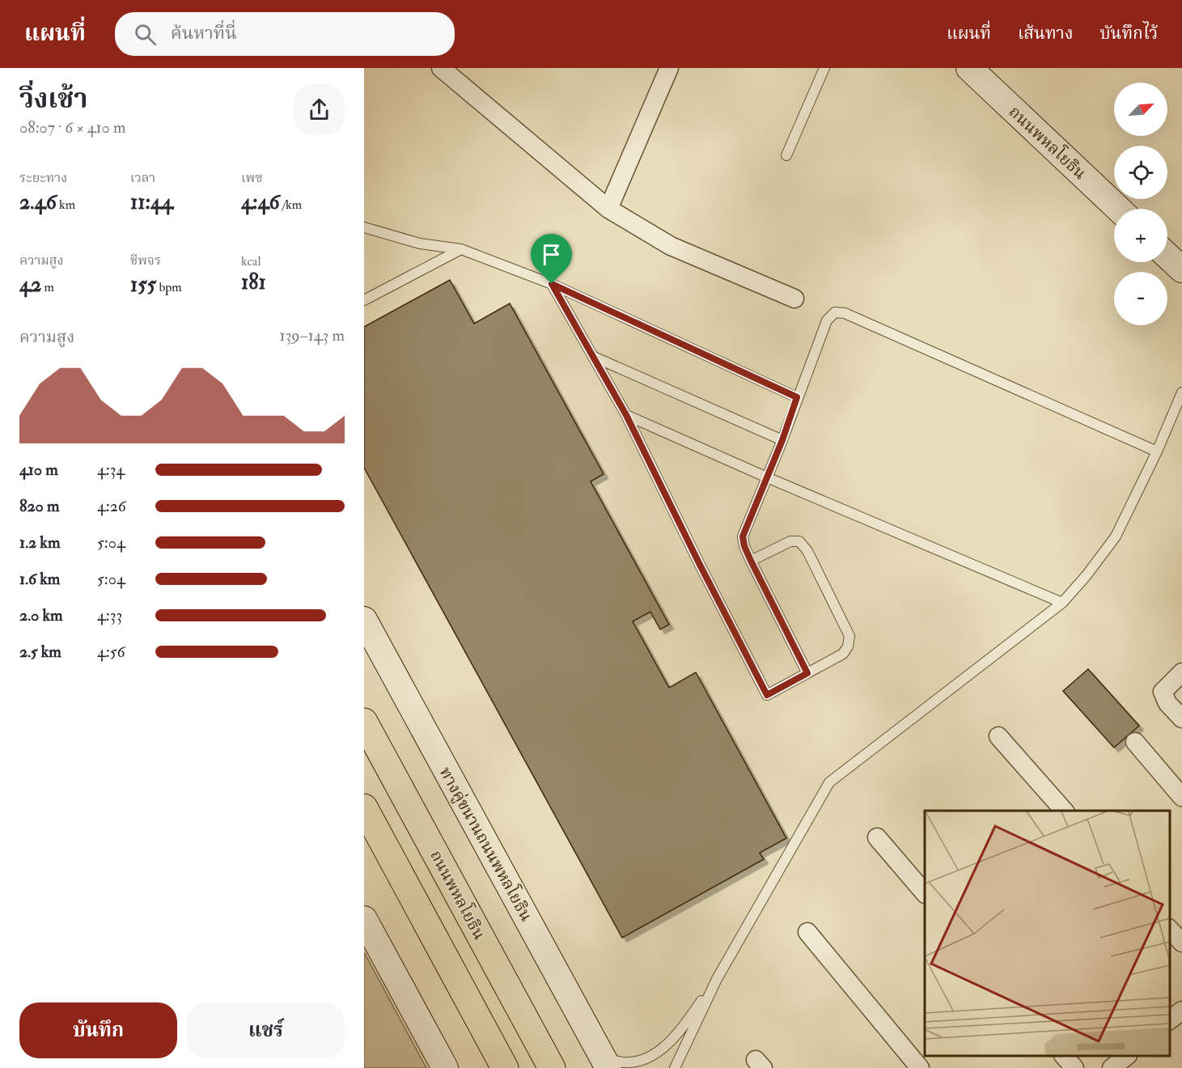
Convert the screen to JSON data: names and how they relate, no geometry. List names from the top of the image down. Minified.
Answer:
{"streets":{"highway":["ถนนพหลโยธิน"],"main road":["ทางคู่ขนานถนนพหลโยธิน"]},"north":"top right","page":{"header":"แผนที่","search":"ค้นหาที่นี่","nav":["แผนที่","เส้นทาง","บันทึกไว้"],"heading":["วิ่งเช้า","08:07 · 6 × 410 m"],"map_buttons":["+","−"],"stats":[["ระยะทาง","2.46 km"],["เวลา","11:44"],["เพซ","4:46 /km"],["ความสูง","42 m"],["ชีพจร","155 bpm"],["kcal","181"]],"chart":["ความสูง","139–143 m"],"list":[{"name":"410 m","note":"4:34"},{"name":"820 m","note":"4:26"},{"name":"1.2 km","note":"5:04"},{"name":"1.6 km","note":"5:04"},{"name":"2.0 km","note":"4:33"},{"name":"2.5 km","note":"4:56"}],"buttons":["บันทึก","แชร์"]}}
